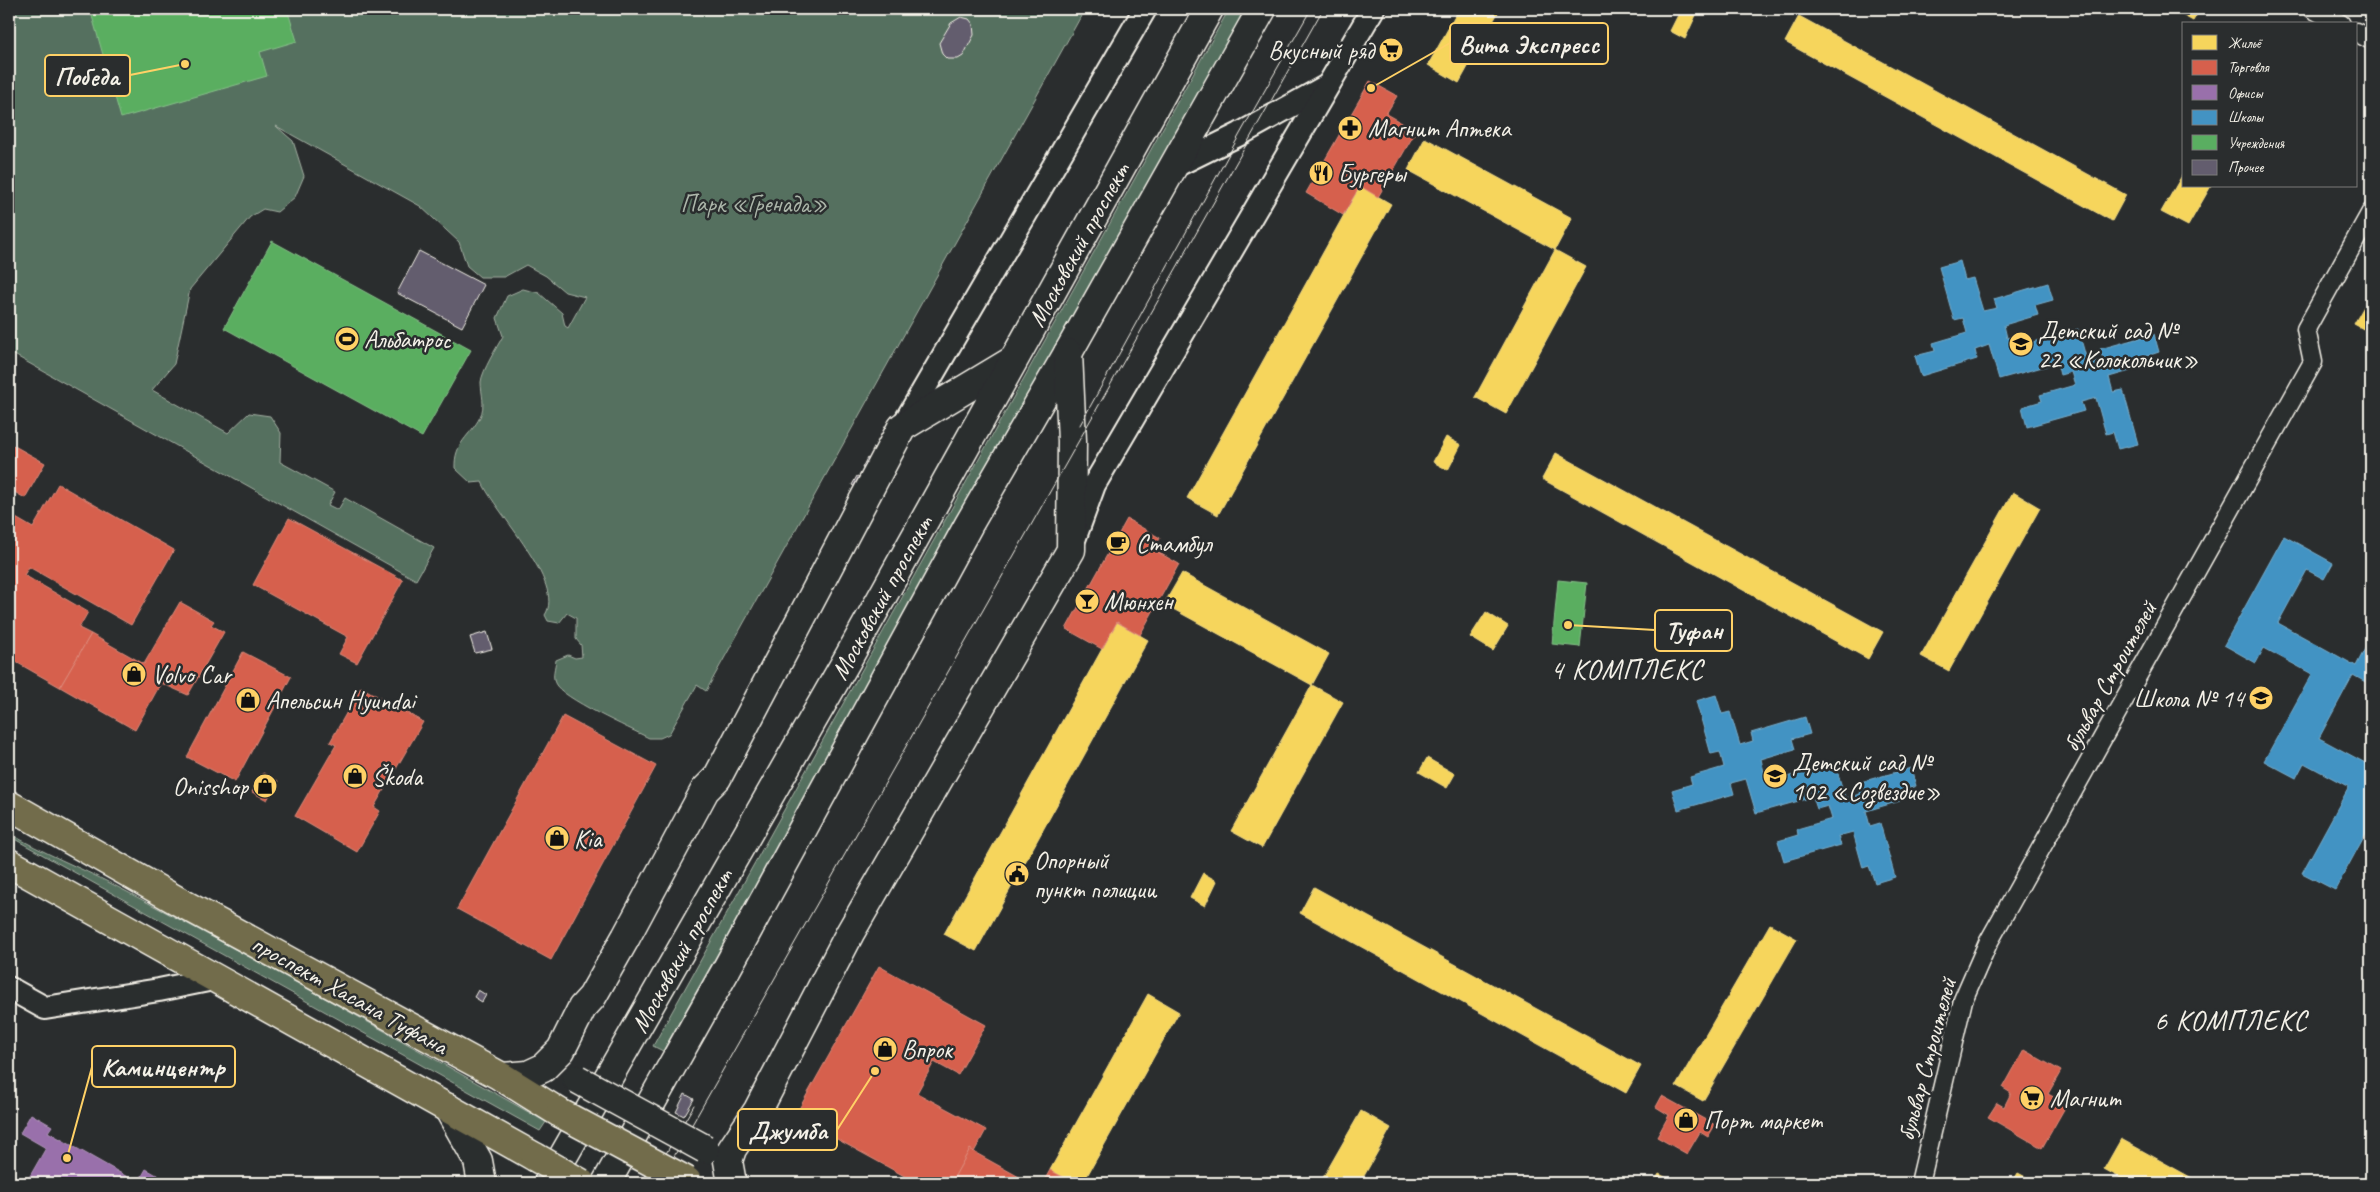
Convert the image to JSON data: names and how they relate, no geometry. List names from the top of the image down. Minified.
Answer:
{"streets":{"main road":["Московский проспект","проспект Хасана Туфана"],"street":["бульвар Строителей"]},"districts":["4 КОМПЛЕКС","6 КОМПЛЕКС"],"parks":["Парк «Гренада»"],"places":{"supermarket":["Вкусный ряд","Магнит"],"other":["Победа","Вита Экспресс","Туфан","Джумба","Каминцентр"],"pharmacy":["Магнит Аптека"],"restaurant":["Бургеры"],"sports":["Альбатрос"],"school or university":["Детский сад № 22 «Колокольчик»","Школа № 14","Детский сад № 102 «Созвездие»"],"cafe":["Стамбул"],"bar":["Мюнхен"],"shop":["Volvo Car","Апельсин Hyundai","Škoda","Onisshop","Kia","Впрок","Порт маркет"],"public building":["Опорный пункт полиции"]},"legend":["Жильё","Торговля","Офисы","Школы","Учреждения","Прочее"]}
